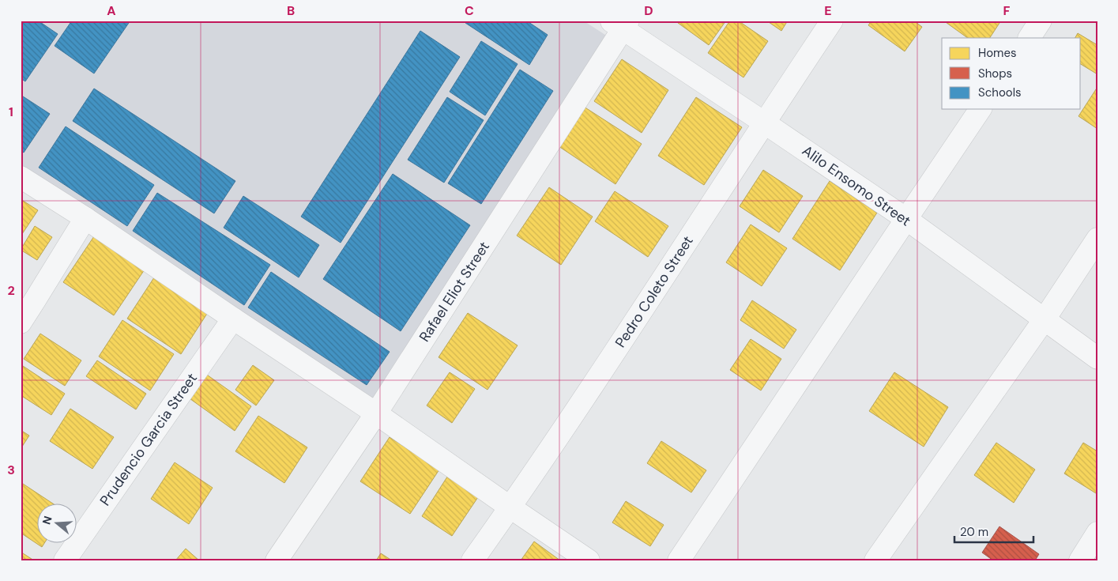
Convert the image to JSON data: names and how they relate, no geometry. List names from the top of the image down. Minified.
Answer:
{"streets":{"street":["Alilo Ensomo Street","Rafael Eliot Street","Pedro Coleto Street","Prudencio Garcia Street"]},"crossings":[["Alilo Ensomo Street","Rafael Eliot Street"],["Alilo Ensomo Street","Pedro Coleto Street"]],"legend":["Homes","Shops","Schools"],"scale_bar":"20 m","north":"left","grid":{"columns":["A","B","C","D","E","F"],"rows":["1","2","3"]}}
